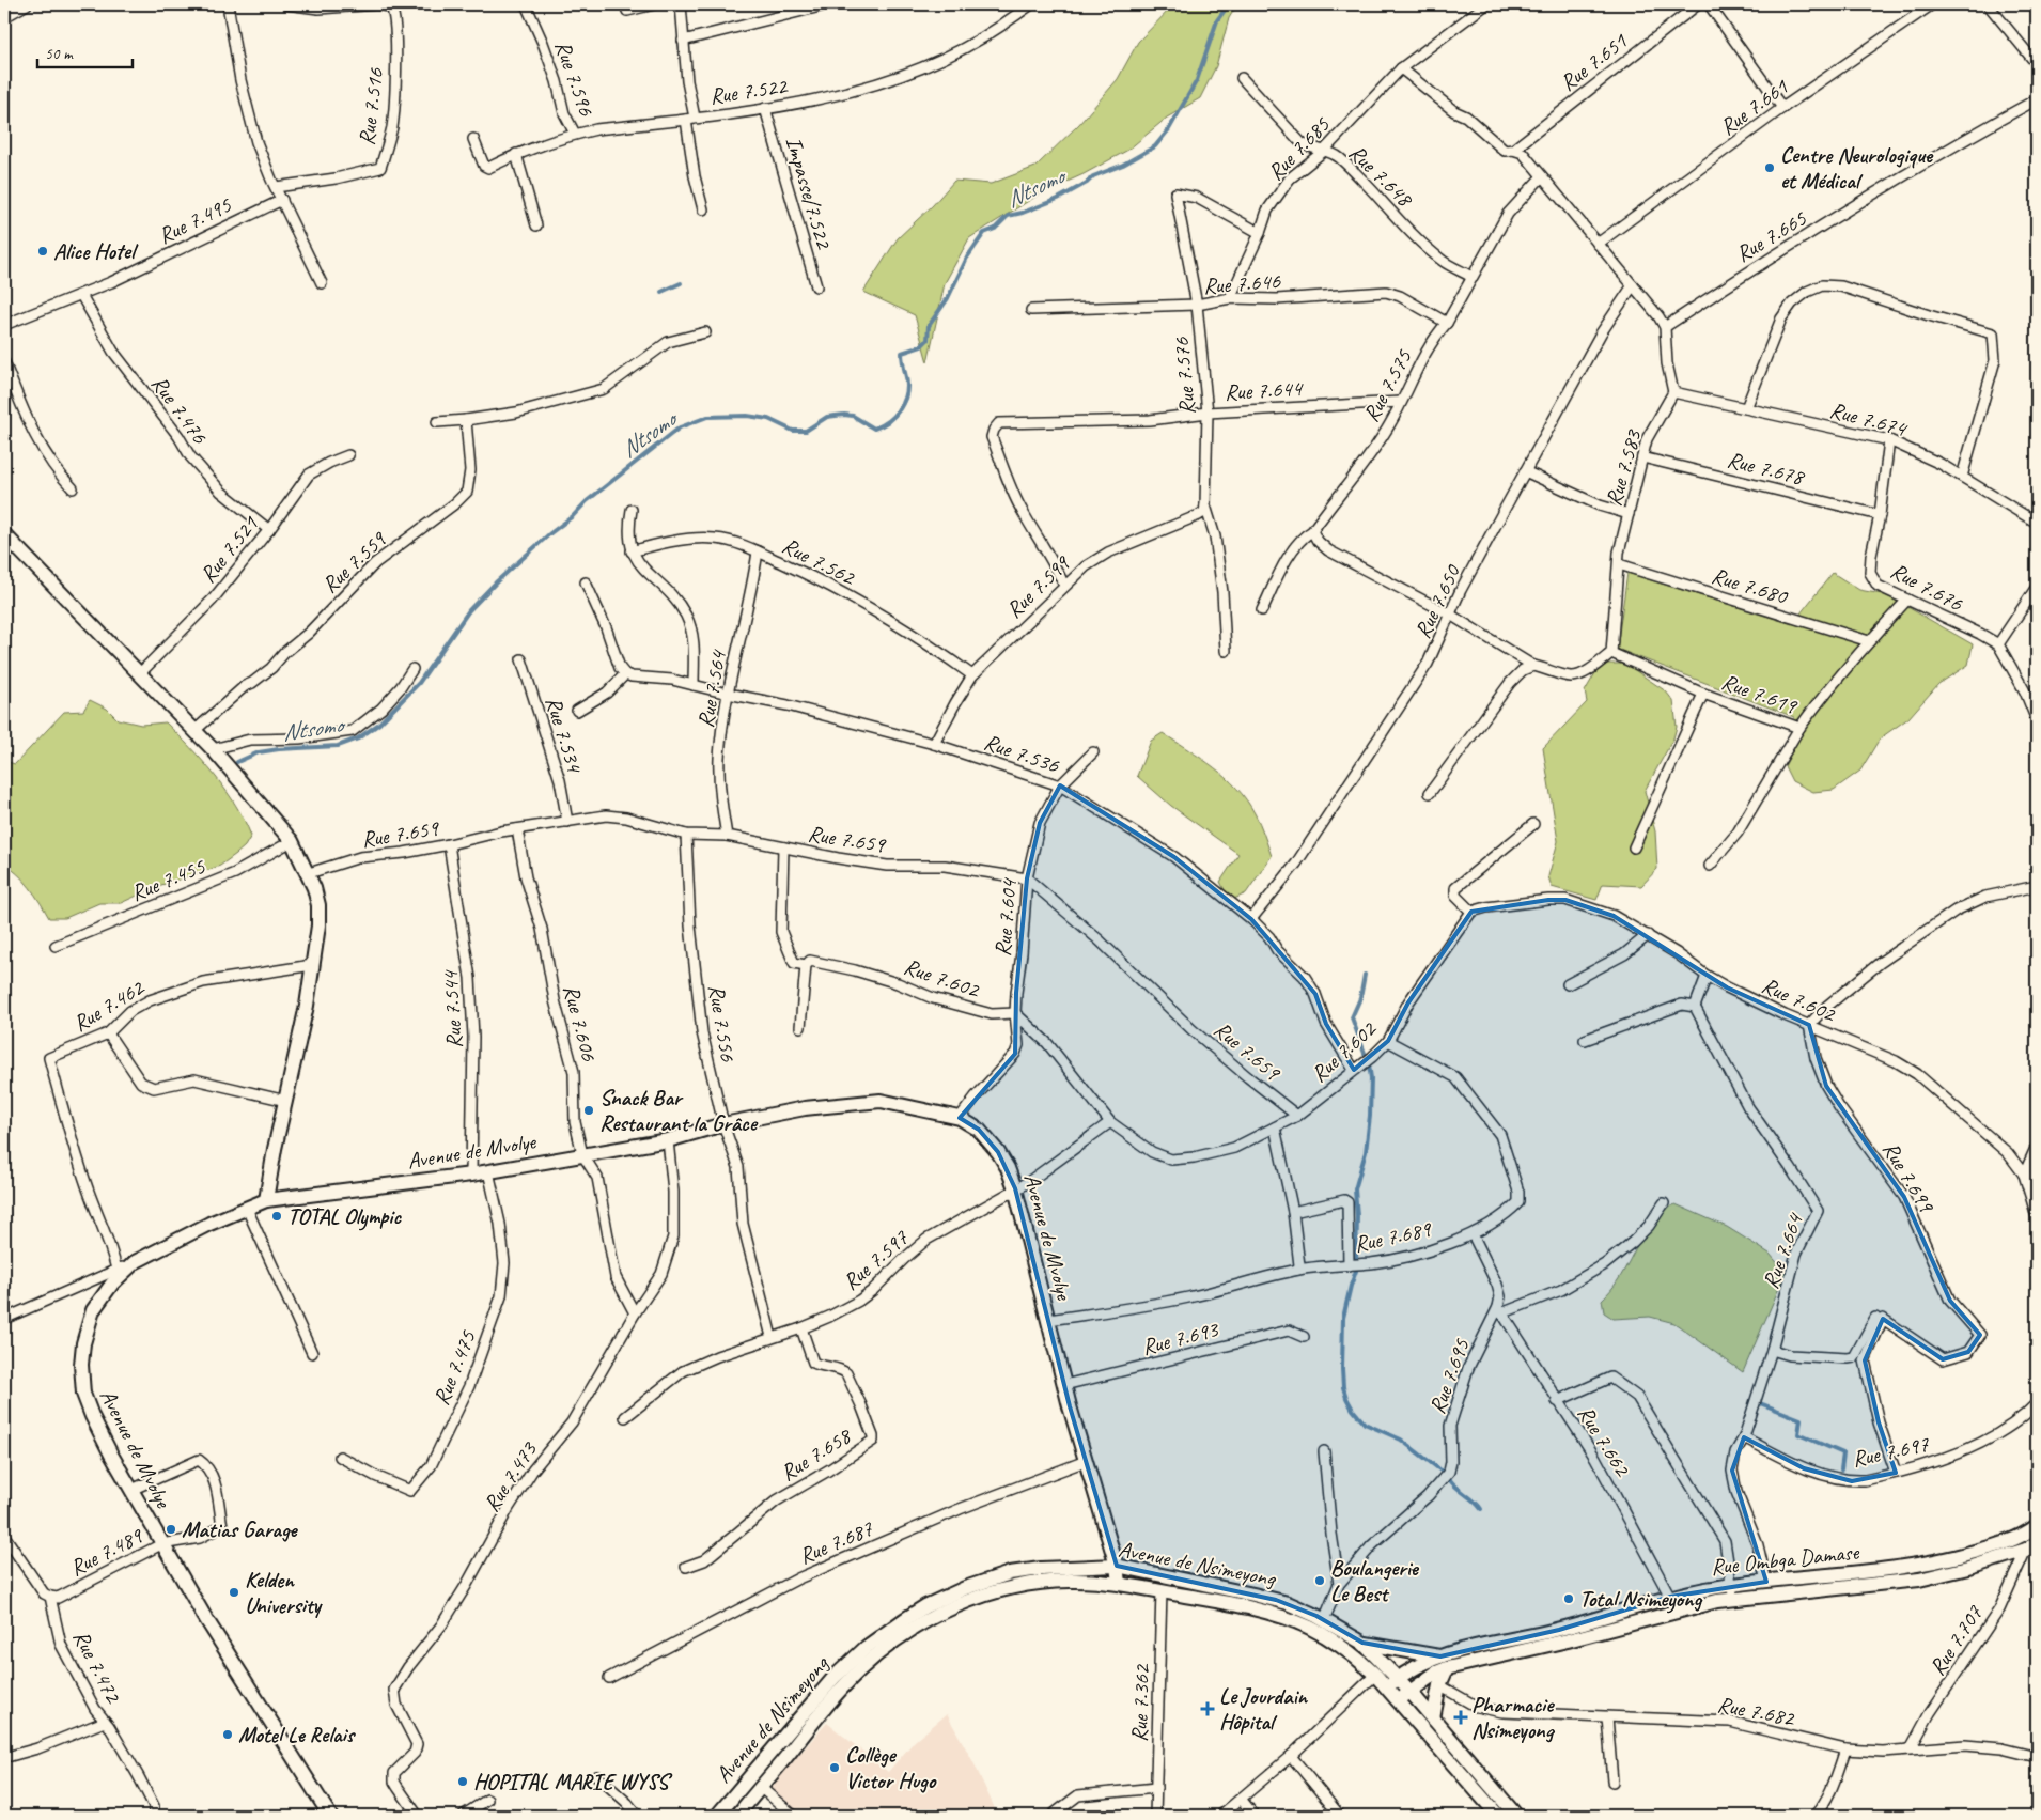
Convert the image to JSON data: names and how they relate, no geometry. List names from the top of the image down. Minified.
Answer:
{"streets":{"main road":["Avenue de Mvolye","Rue Ombga Damase","Avenue de Nsimeyong"],"street":["Rue 7.651","Rue 7.596","Rue 7.522","Rue 7.516","Rue 7.661","Rue 7.685","Rue 7.648","Impasse/7.522","Rue 7.495","Rue 7.665","Rue 7.646","Rue 7.576","Rue 7.575","Rue 7.644","Rue 7.476","Rue 7.674","Rue 7.583","Rue 7.678","Rue 7.521","Rue 7.562","Rue 7.559","Rue 7.680","Rue 7.599","Rue 7.676","Rue 7.650","Rue 7.564","Rue 7.619","Rue 7.534","Rue 7.536","Rue 7.659","Rue 7.455","Rue 7.604","Rue 7.602","Rue 7.462","Rue 7.544","Rue 7.606","Rue 7.556","Rue 7.699","Rue 7.689","Rue 7.664","Rue 7.597","Rue 7.693","Rue 7.475","Rue 7.695","Rue 7.662","Rue 7.697","Rue 7.658","Rue 7.473","Rue 7.687","Rue 7.489","Rue 7.707","Rue 7.472","Rue 7.362","Rue 7.682"]},"crossings":[["Rue 7.596","Rue 7.522"],["Rue 7.522","Impasse/7.522"],["Rue 7.685","Rue 7.648"],["Rue 7.685","Rue 7.646"],["Rue 7.685","Rue 7.576"],["Rue 7.648","Rue 7.575"],["Rue 7.495","Rue 7.476"],["Rue 7.646","Rue 7.576"],["Rue 7.646","Rue 7.575"],["Rue 7.576","Rue 7.644"],["Rue 7.576","Rue 7.599"],["Rue 7.575","Rue 7.644"],["Rue 7.644","Rue 7.599"],["Rue 7.476","Rue 7.521"],["Rue 7.674","Rue 7.583"],["Rue 7.674","Rue 7.676"],["Rue 7.583","Rue 7.678"],["Rue 7.583","Rue 7.680"],["Rue 7.583","Rue 7.619"],["Rue 7.678","Rue 7.676"],["Rue 7.562","Rue 7.599"],["Rue 7.562","Rue 7.564"],["Rue 7.680","Rue 7.619"],["Rue 7.599","Rue 7.536"],["Rue 7.676","Rue 7.619"],["Rue 7.650","Rue 7.536"],["Rue 7.564","Rue 7.536"],["Rue 7.564","Rue 7.659"],["Rue 7.534","Rue 7.659"],["Rue 7.536","Rue 7.604"],["Rue 7.536","Rue 7.602"],["Rue 7.659","Rue 7.604"],["Rue 7.659","Rue 7.602"],["Rue 7.659","Rue 7.544"],["Rue 7.659","Rue 7.606"],["Rue 7.659","Rue 7.556"],["Rue 7.604","Rue 7.602"],["Rue 7.604","Avenue de Mvolye"],["Rue 7.602","Rue 7.699"],["Rue 7.602","Rue 7.689"],["Rue 7.602","Rue 7.597"],["Rue 7.544","Avenue de Mvolye"],["Rue 7.606","Avenue de Mvolye"],["Rue 7.606","Rue 7.473"],["Rue 7.556","Avenue de Mvolye"],["Rue 7.556","Rue 7.597"],["Avenue de Mvolye","Rue 7.689"],["Avenue de Mvolye","Rue 7.597"],["Avenue de Mvolye","Rue 7.693"],["Avenue de Mvolye","Rue 7.475"],["Avenue de Mvolye","Rue 7.473"],["Avenue de Mvolye","Rue 7.687"],["Avenue de Mvolye","Rue 7.489"],["Avenue de Mvolye","Avenue de Nsimeyong"],["Rue 7.699","Rue 7.697"],["Rue 7.664","Rue 7.697"],["Rue 7.664","Rue Ombga Damase"],["Rue 7.597","Rue 7.658"],["Rue 7.695","Rue 7.662"],["Rue 7.695","Avenue de Nsimeyong"],["Rue 7.662","Rue Ombga Damase"],["Rue 7.489","Rue 7.472"],["Rue Ombga Damase","Avenue de Nsimeyong"],["Rue Ombga Damase","Rue 7.707"],["Avenue de Nsimeyong","Rue 7.362"],["Rue 7.707","Rue 7.682"]],"water":["Ntsomo"],"places":{"other":["Centre Neurologique et Médical","Alice Hotel","Snack Bar Restaurant la Grâce","TOTAL Olympic","Matias Garage","Boulangerie Le Best","Kelden University","Total Nsimeyong","Motel Le Relais","Collège Victor Hugo","HOPITAL MARIE WYSS"],"health":["Le Jourdain Hôpital","Pharmacie Nsimeyong"]},"scale_bar":"50 m"}
